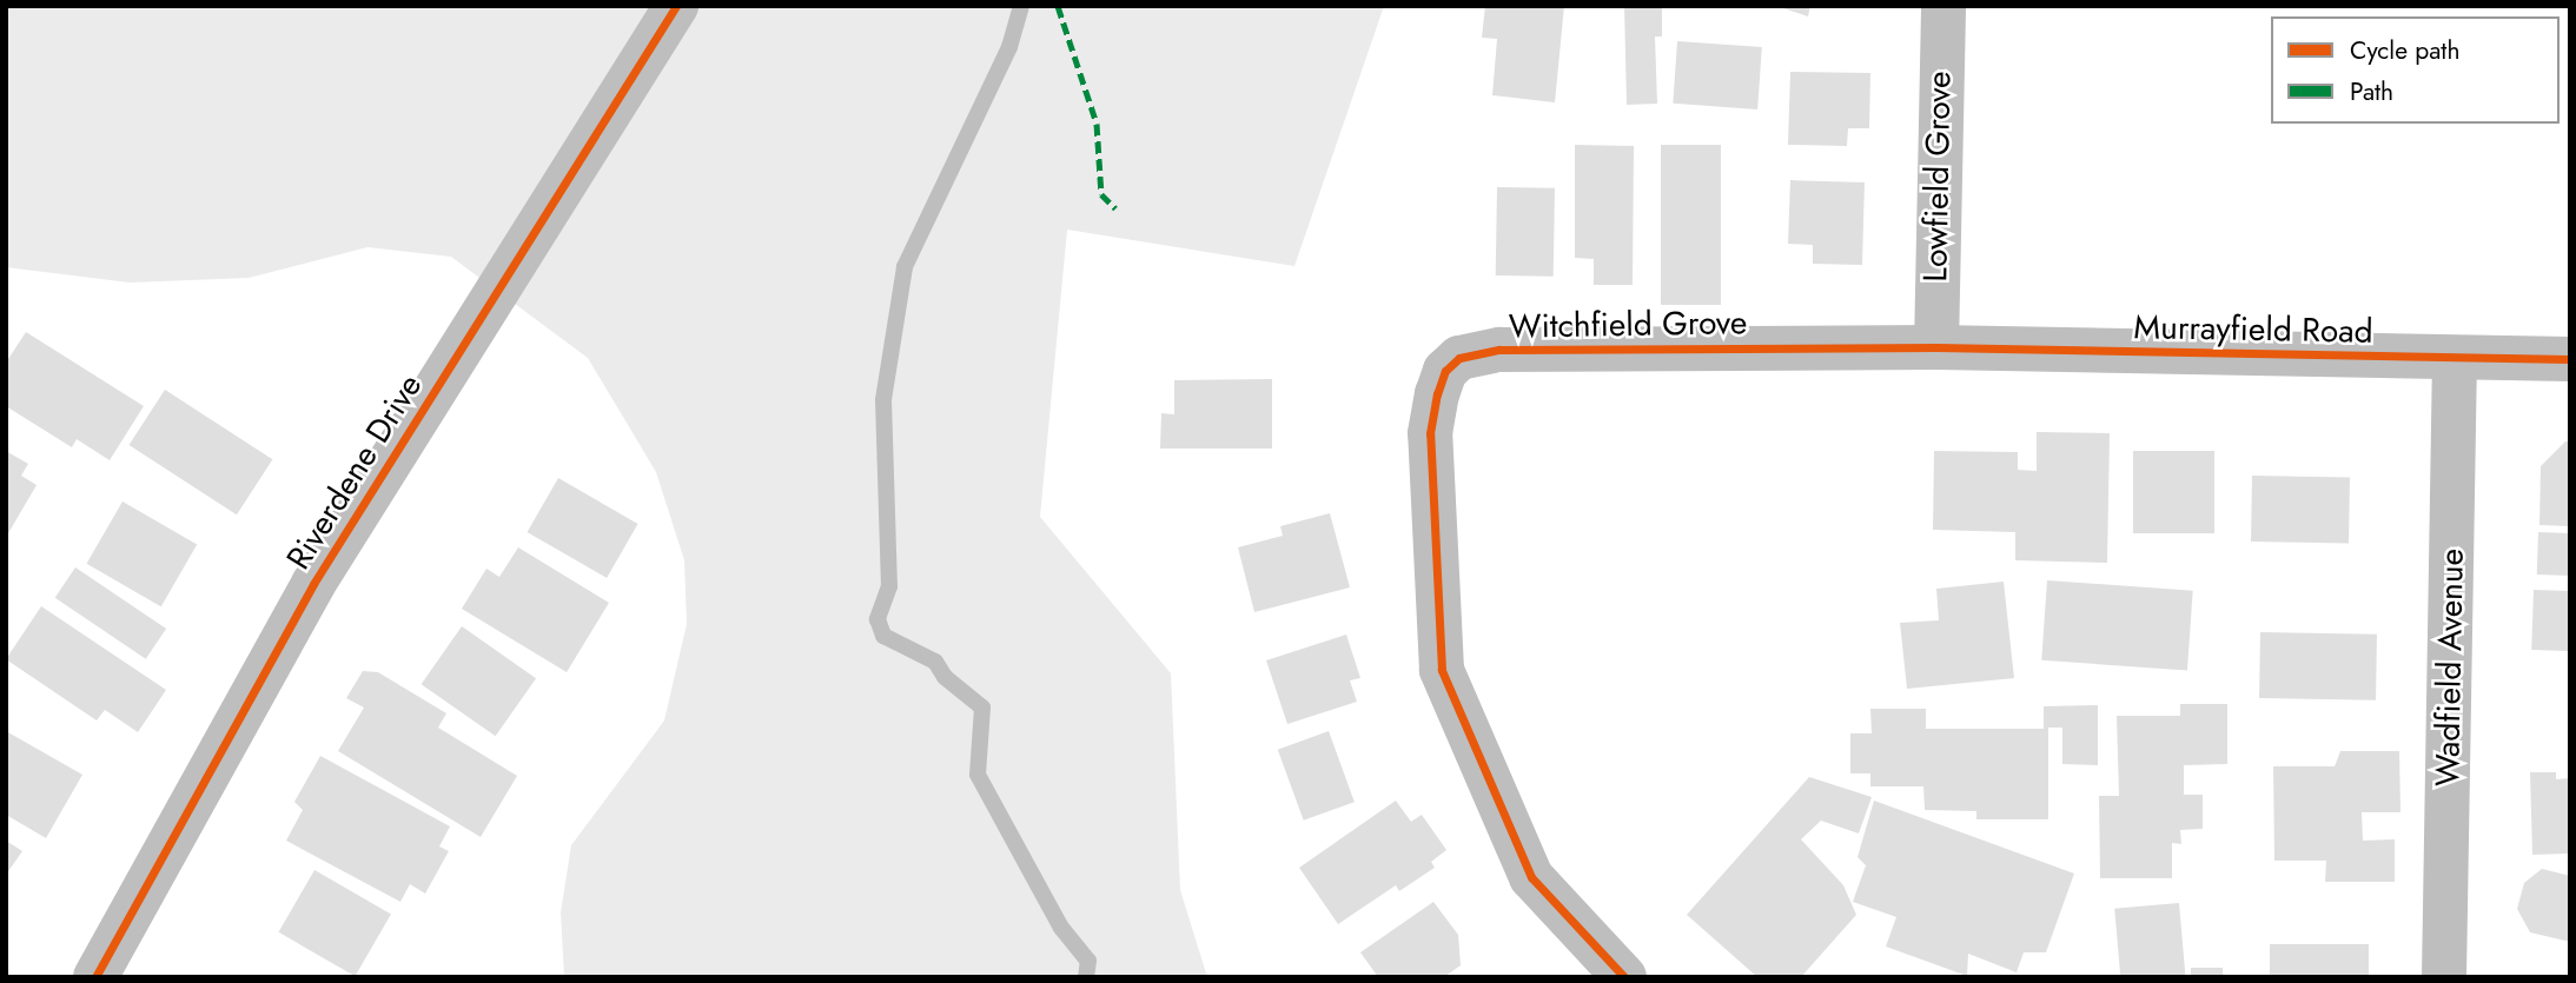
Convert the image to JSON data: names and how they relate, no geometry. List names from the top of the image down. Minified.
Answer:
{"streets":{"street":["Lowfield Grove","Witchfield Grove","Murrayfield Road","Riverdene Drive","Wadfield Avenue"]},"crossings":[["Lowfield Grove","Witchfield Grove"],["Lowfield Grove","Murrayfield Road"],["Witchfield Grove","Murrayfield Road"],["Murrayfield Road","Wadfield Avenue"]],"legend":["Cycle path","Path"]}
